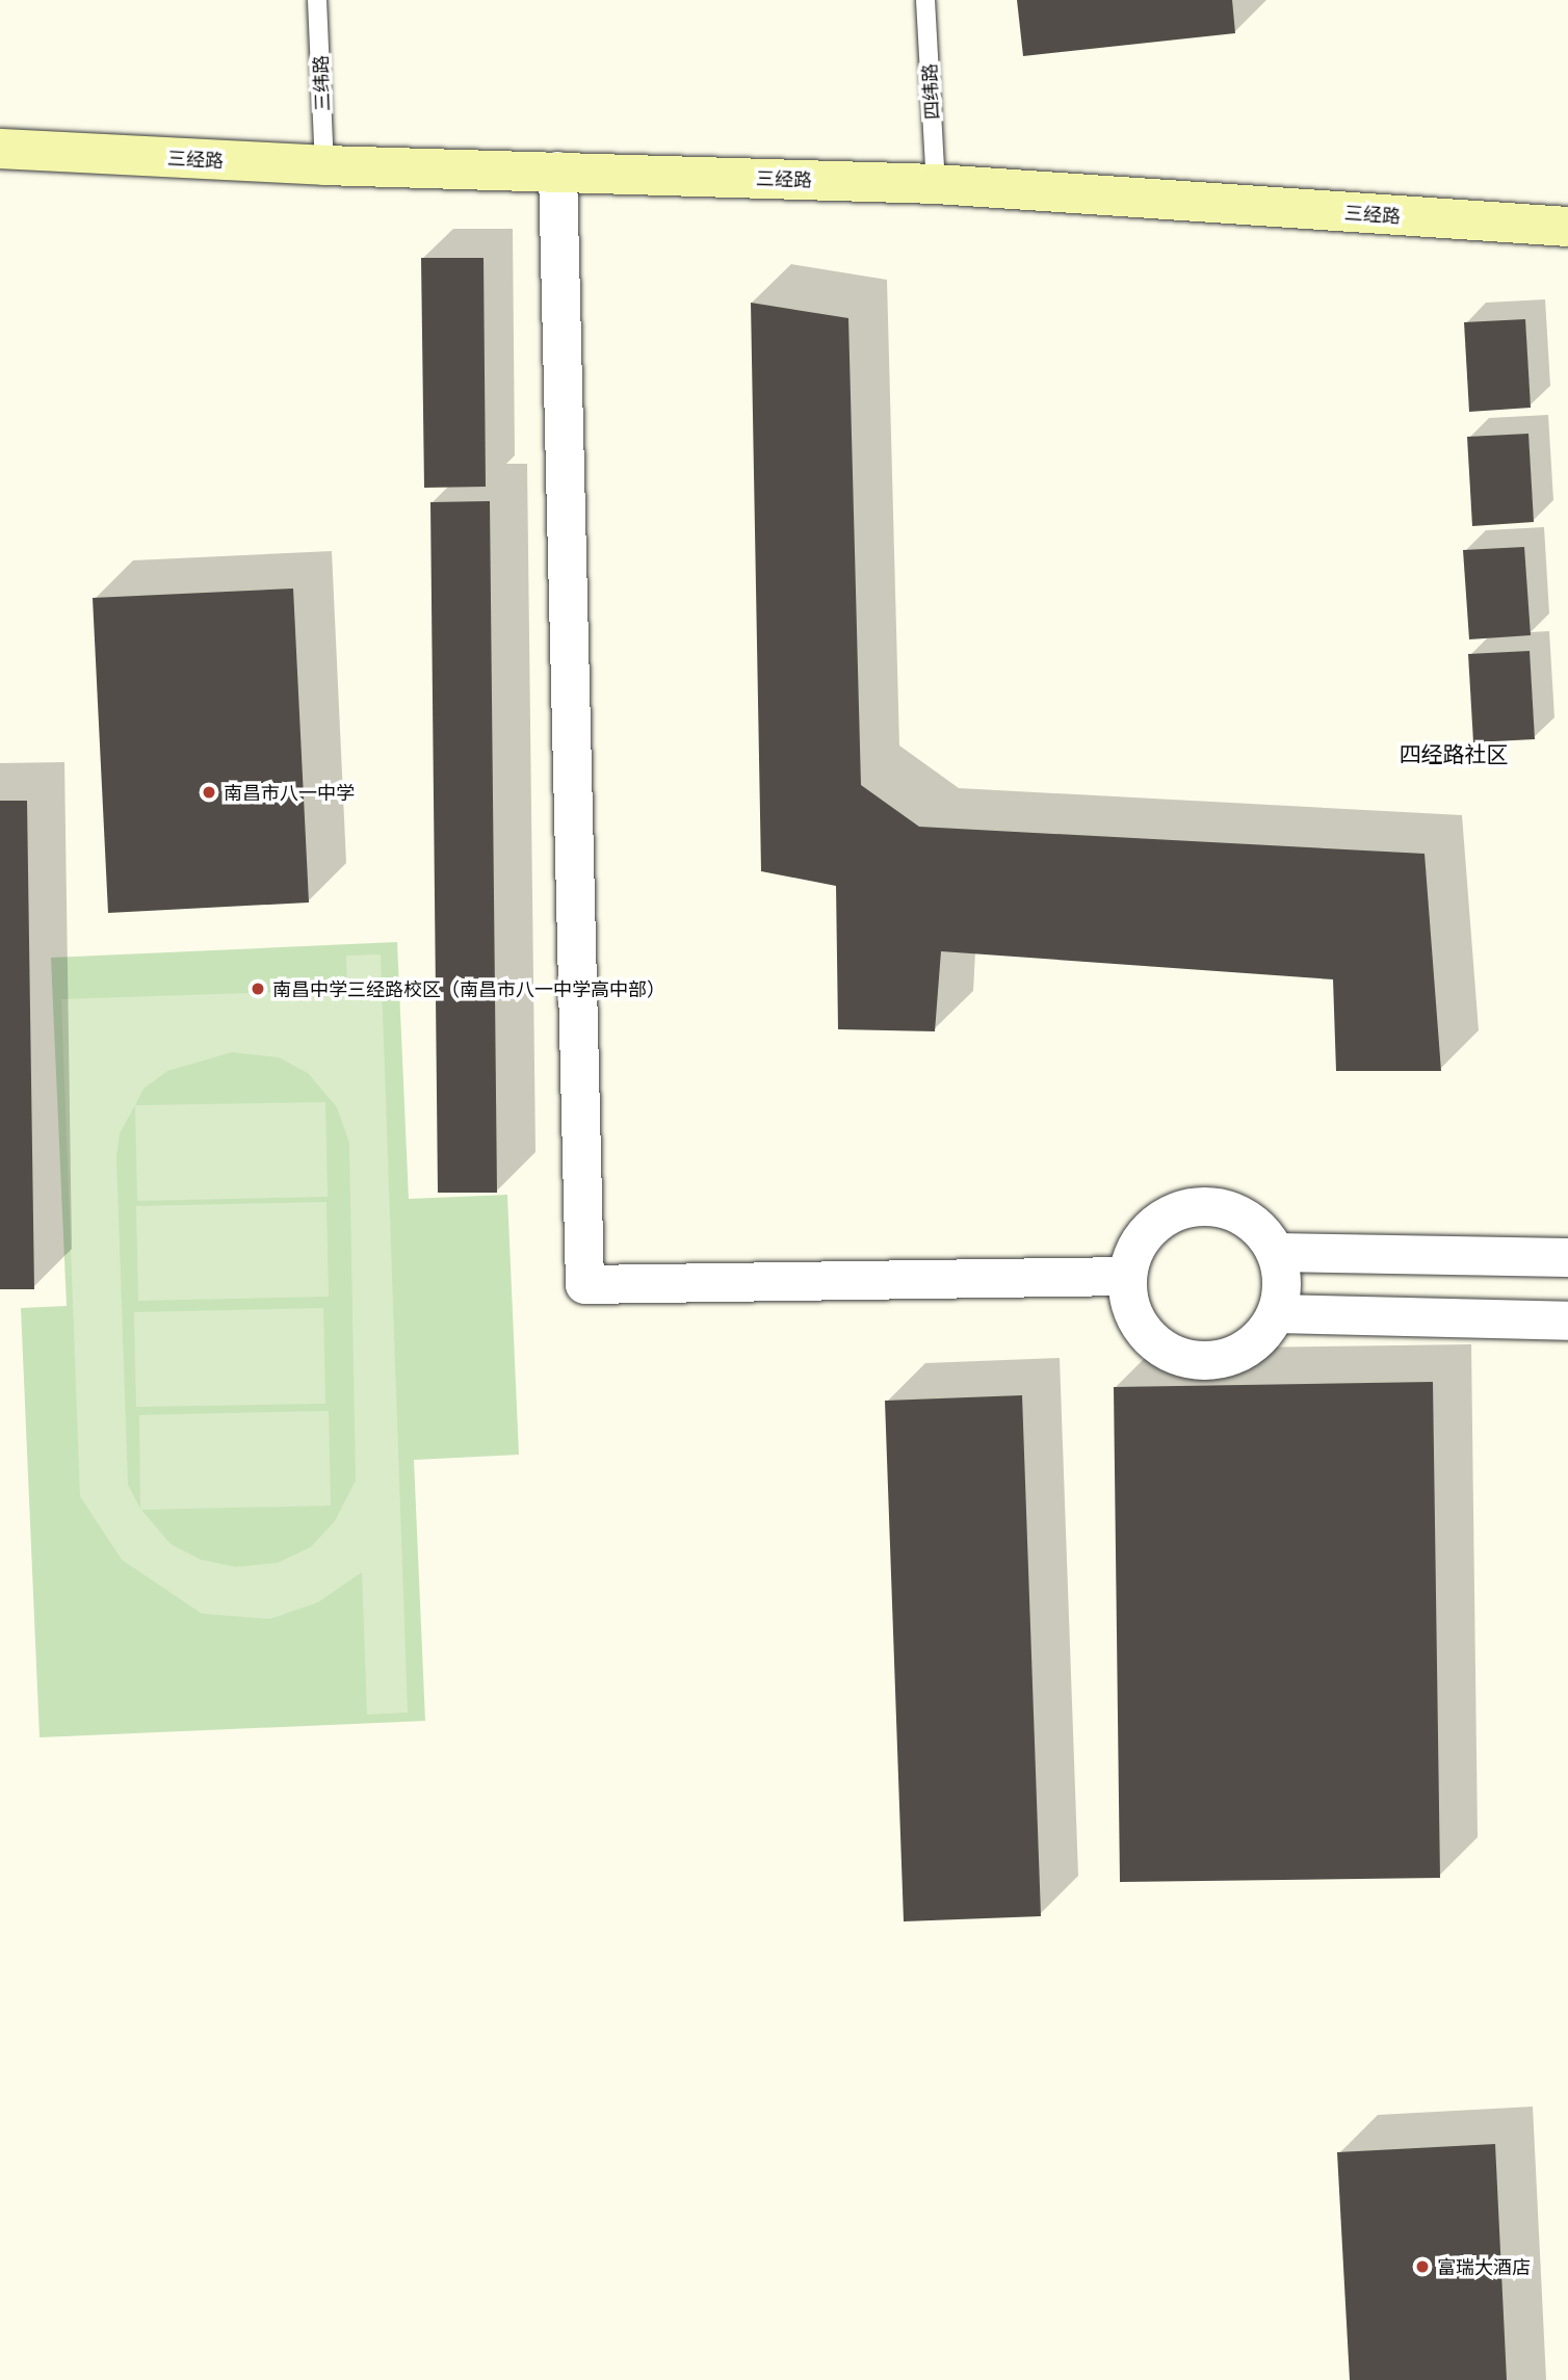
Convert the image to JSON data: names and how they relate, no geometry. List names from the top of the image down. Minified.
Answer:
{"streets":{"main road":["三经路"],"lane":["三纬路","四纬路"]},"crossings":[["三纬路","三经路"],["四纬路","三经路"]],"districts":["四经路社区"],"places":["南昌市八一中学","南昌中学三经路校区（南昌市八一中学高中部）","富瑞大酒店"]}
